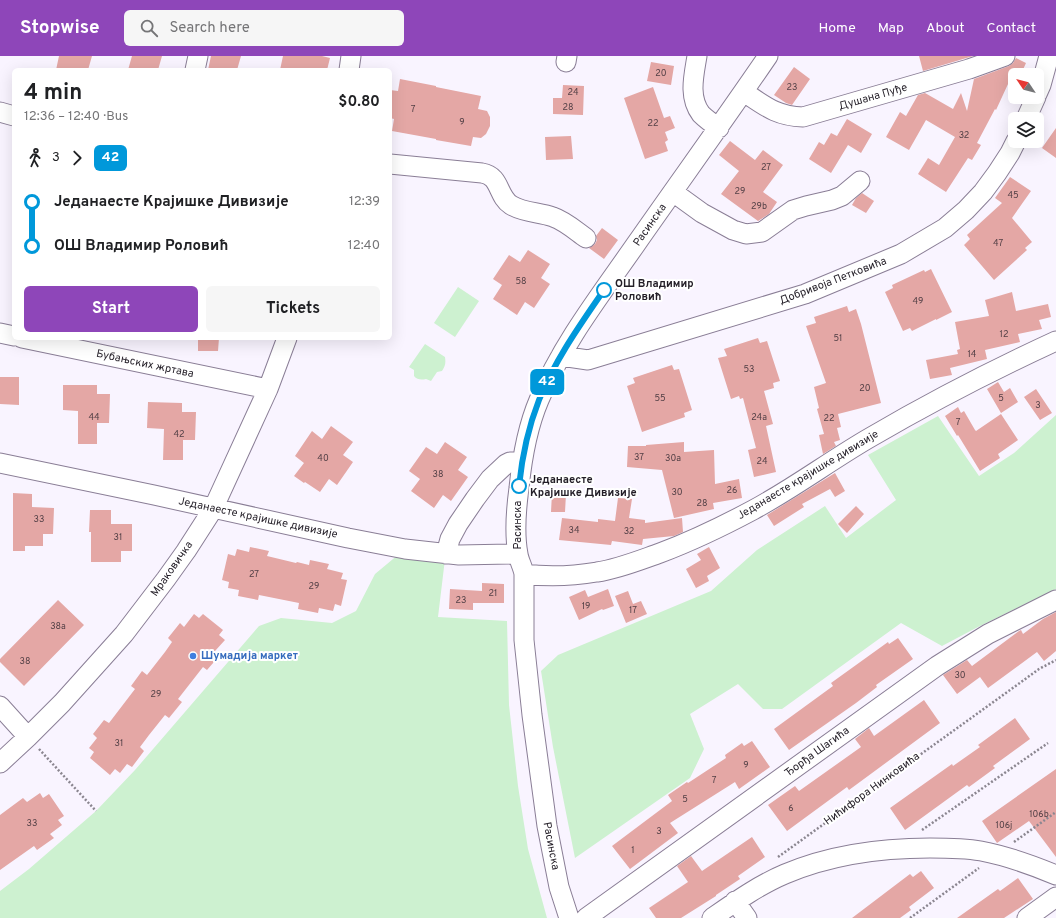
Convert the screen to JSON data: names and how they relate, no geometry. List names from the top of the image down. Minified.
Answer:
{"streets":{"street":["Душана Пуђе","Расинска","Добривоја Петковића","Бубањских жртава","Једанаесте крајишке дивизије","Мраковичка","Ђорђа Шагића"],"path":["Нићифора Нинковића"]},"crossings":[["Душана Пуђе","Расинска"],["Расинска","Добривоја Петковића"],["Расинска","Једанаесте крајишке дивизије"],["Бубањских жртава","Мраковичка"],["Једанаесте крајишке дивизије","Мраковичка"]],"places":["ОШ Владимир Роловић","Једанаесте Крајишке Дивизије","Шумадија маркет"],"lines":["bus line 42"],"house_numbers":["20","23","24","28","7","9","22","32","27","29","45","29b","47","58","49","12","51","14","53","20","55","5","3","44","24a","22","7","42","37","40","30a","24","38","26","30","28","33","34","32","31","27","29","21","23","19","17","38a","38","30","29","31","9","7","5","6","106b","33","106j","3","1"],"north":"top left","page":{"header":"Stopwise","search":"Search here","nav":["Home","Map","About","Contact"],"on_map":"42","heading":["4 min","12:36 – 12:40 · Bus","$0.80"],"legs":["3","42"],"list":[{"name":"Једанаесте Крајишке Дивизије","value":"12:39"},{"name":"ОШ Владимир Роловић","value":"12:40"}],"buttons":["Start","Tickets"]}}
